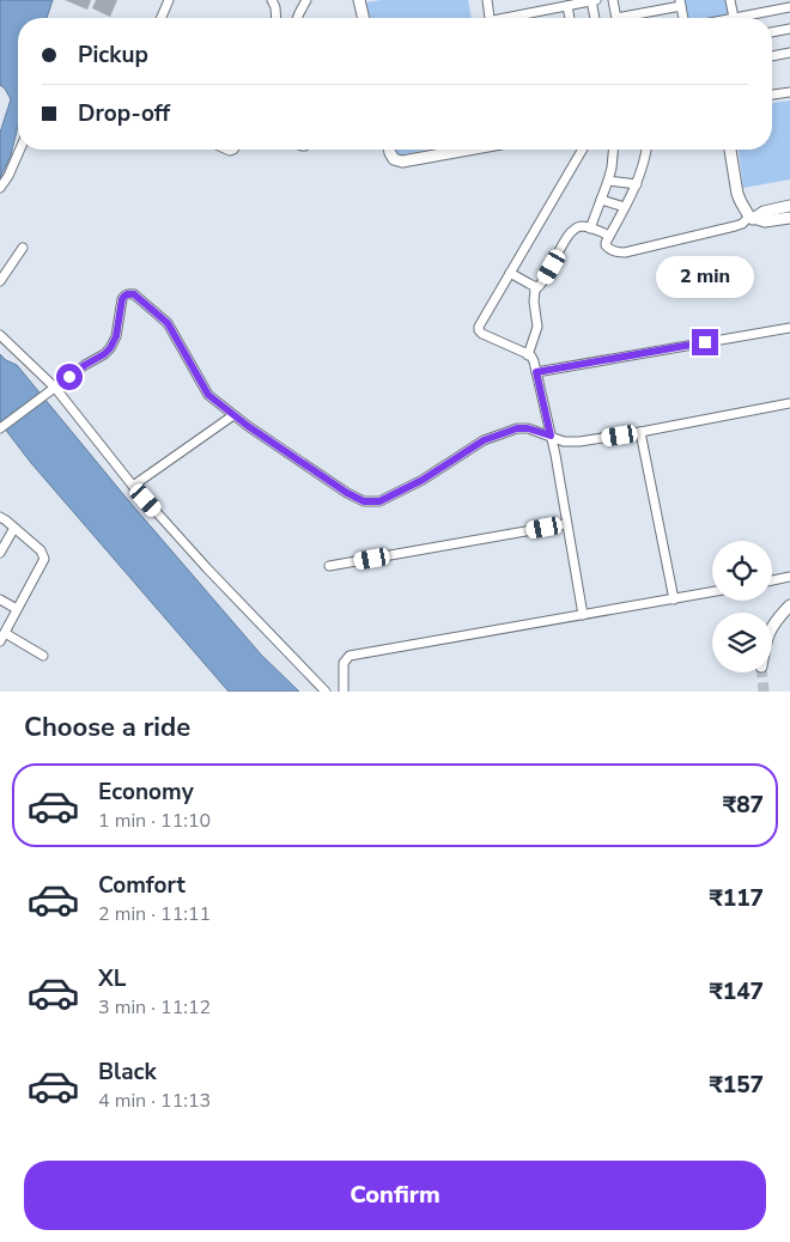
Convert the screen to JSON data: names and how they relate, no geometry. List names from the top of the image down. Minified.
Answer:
{"page":{"banner":["Pickup","Drop-off"],"bubble":"2 min","heading":"Choose a ride","list":[{"name":"Economy","note":"1 min · 11:10","value":"₹87"},{"name":"Comfort","note":"2 min · 11:11","value":"₹117"},{"name":"XL","note":"3 min · 11:12","value":"₹147"},{"name":"Black","note":"4 min · 11:13","value":"₹157"}],"buttons":"Confirm"}}
